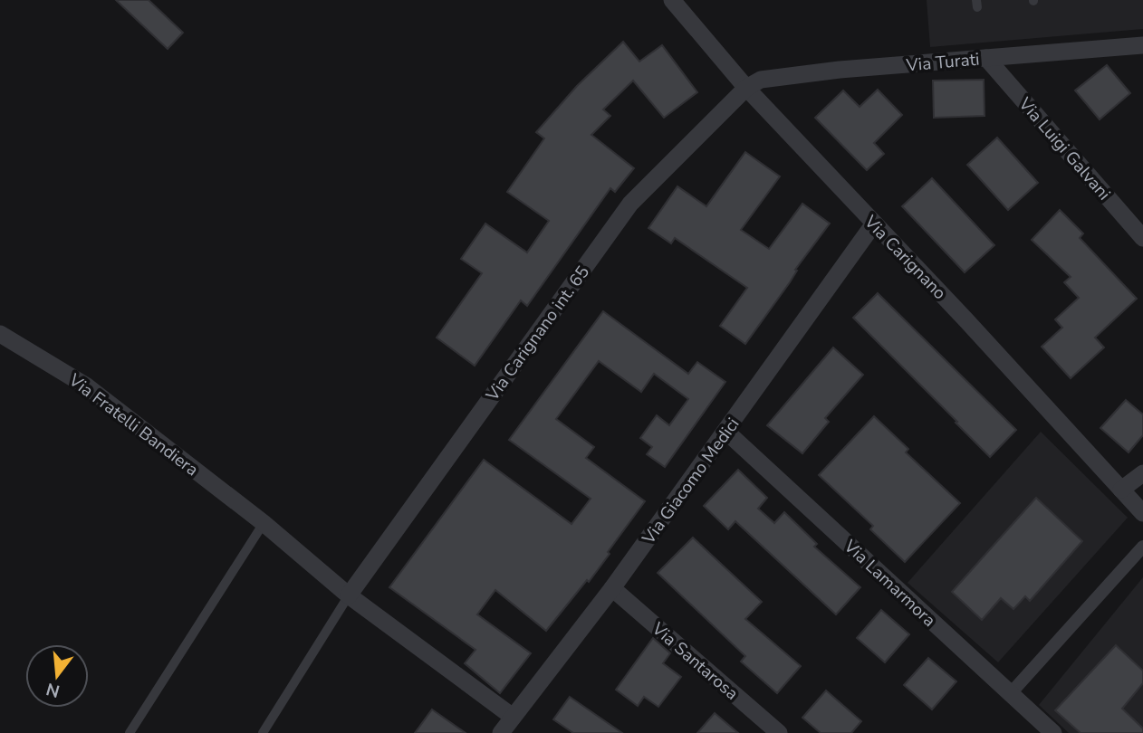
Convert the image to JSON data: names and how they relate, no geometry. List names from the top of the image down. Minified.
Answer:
{"streets":{"street":["Via Turati","Via Luigi Galvani","Via Carignano","Via Carignano int. 65","Via Fratelli Bandiera","Via Giacomo Medici","Via Lamarmora","Via Santarosa"]},"crossings":[["Via Turati","Via Luigi Galvani"],["Via Turati","Via Carignano"],["Via Turati","Via Carignano int. 65"],["Via Carignano","Via Carignano int. 65"],["Via Carignano","Via Giacomo Medici"],["Via Carignano int. 65","Via Fratelli Bandiera"],["Via Fratelli Bandiera","Via Giacomo Medici"],["Via Giacomo Medici","Via Lamarmora"],["Via Giacomo Medici","Via Santarosa"]],"north":"bottom"}
